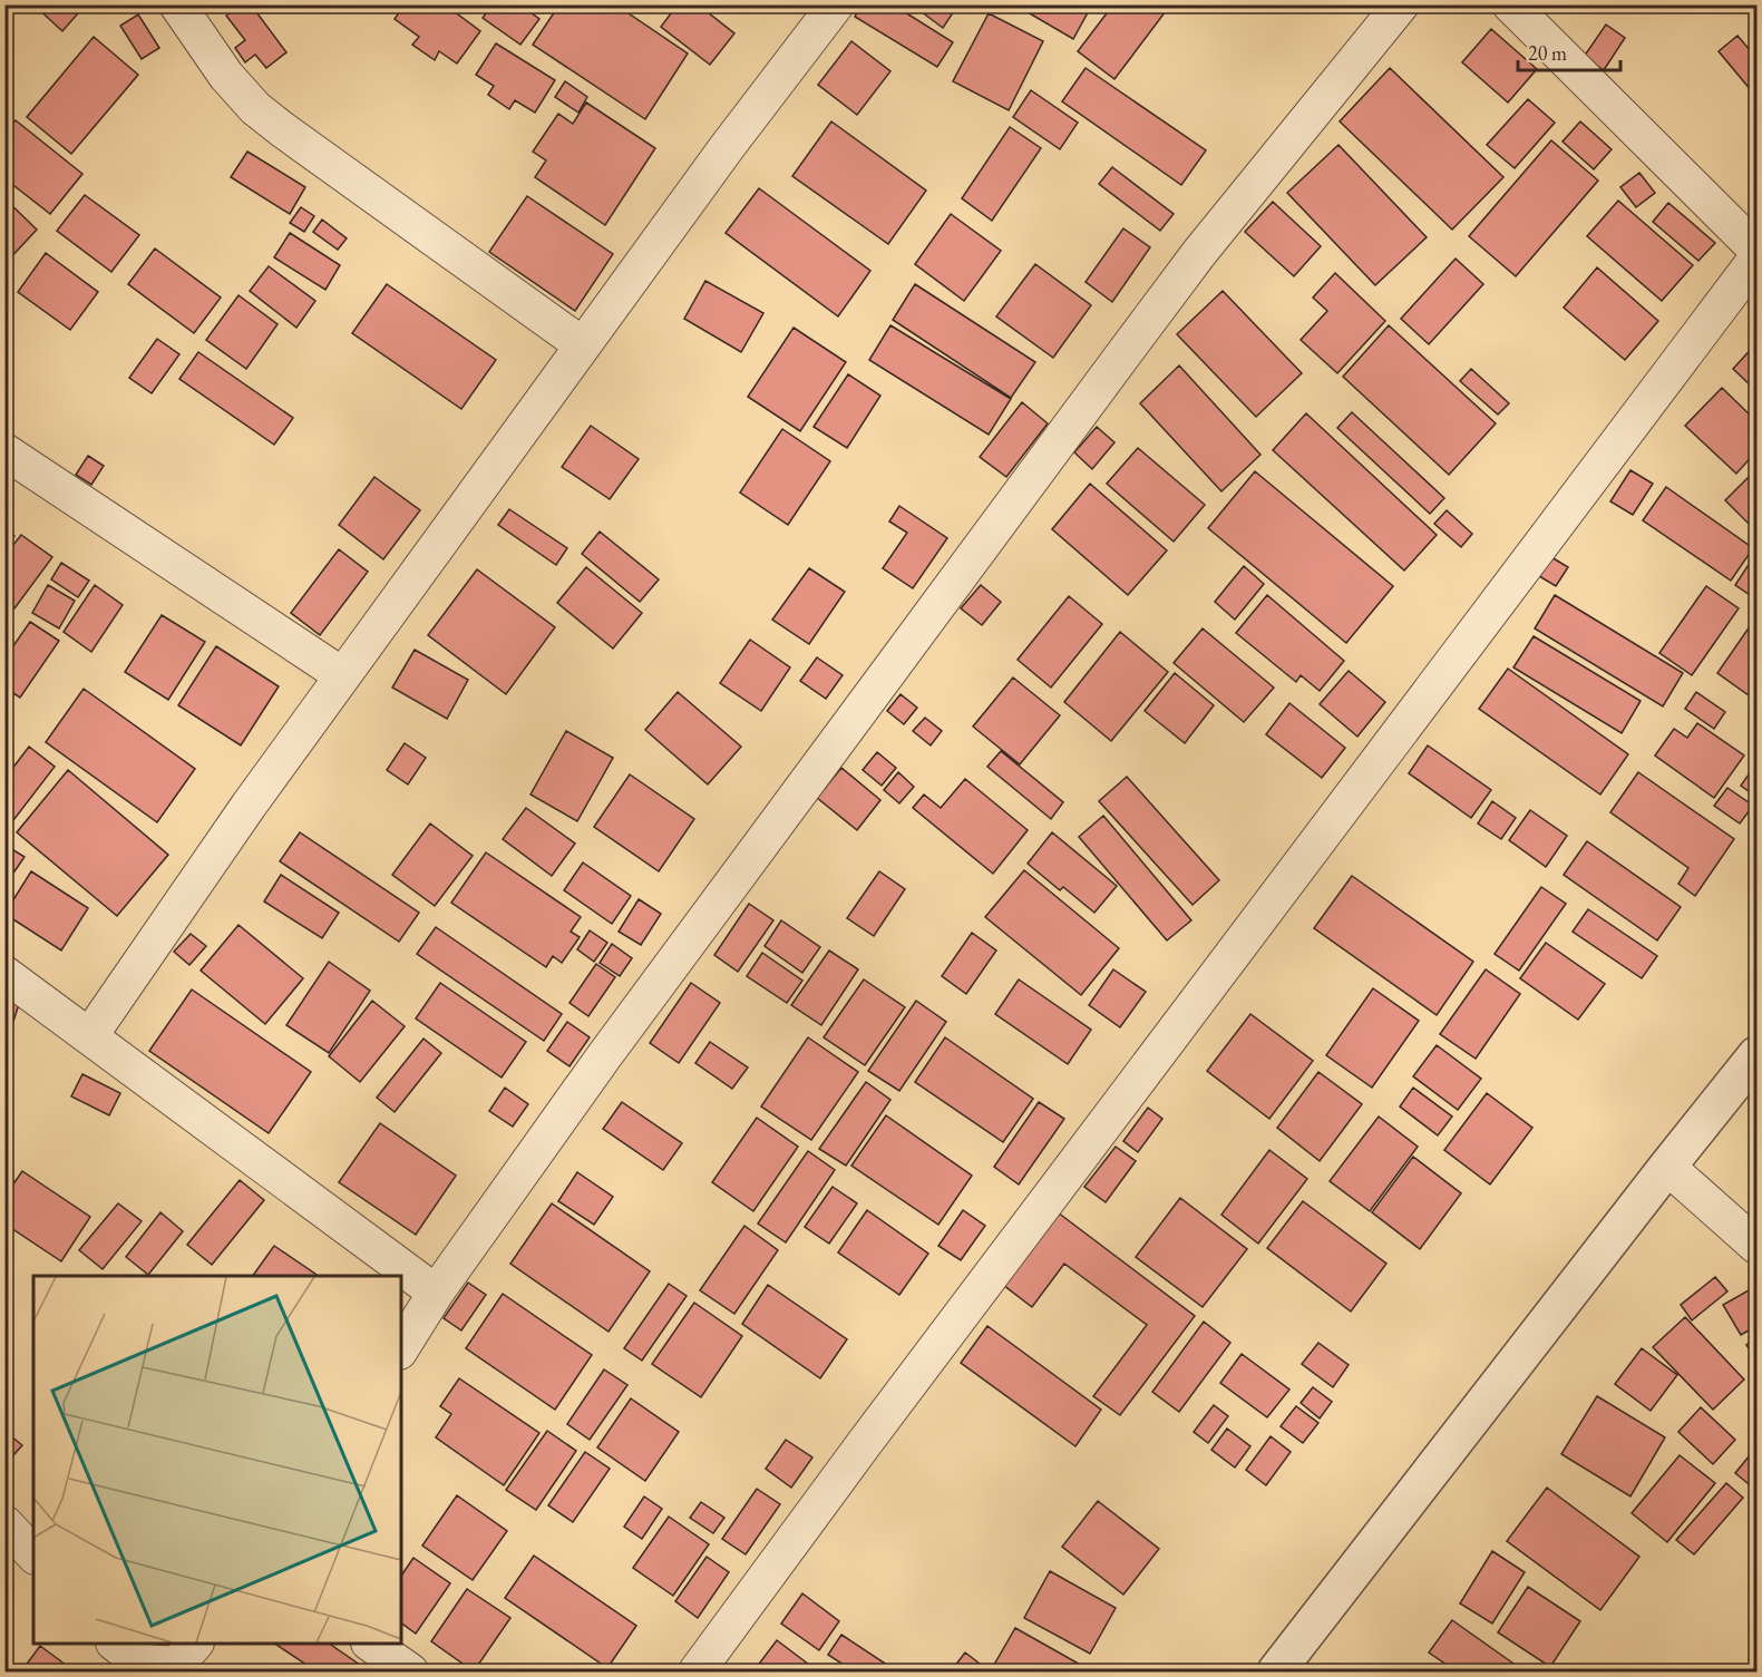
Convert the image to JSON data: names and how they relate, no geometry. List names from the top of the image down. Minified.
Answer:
{"scale_bar":"20 m"}
